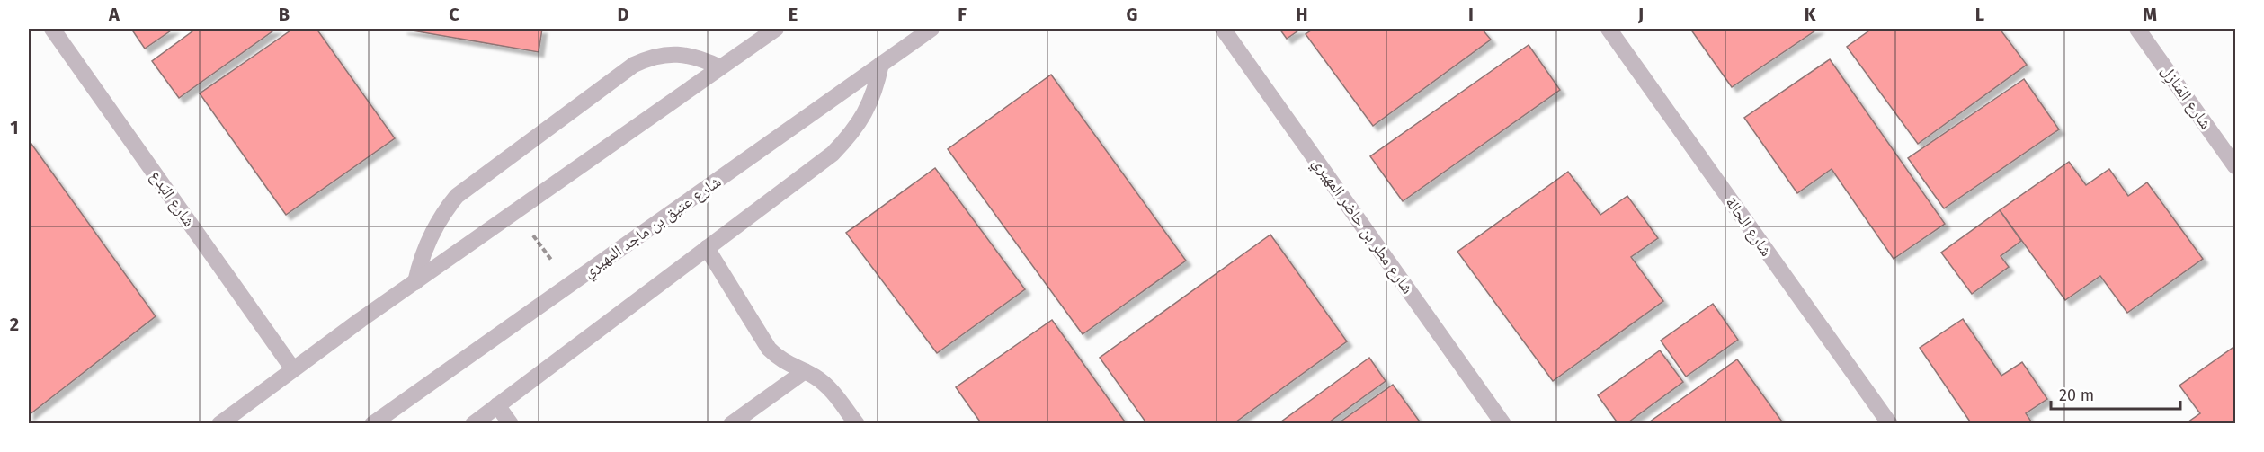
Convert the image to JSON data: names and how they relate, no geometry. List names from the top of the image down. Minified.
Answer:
{"streets":{"street":["شارع المَنازِل","شارع البَدع","شارع مطر بن حاضر المهيري","شارع عتيق بن ماجد المهيري","شارع الحالة"]},"scale_bar":"20 m","grid":{"columns":["A","B","C","D","E","F","G","H","I","J","K","L","M"],"rows":["1","2"]}}
